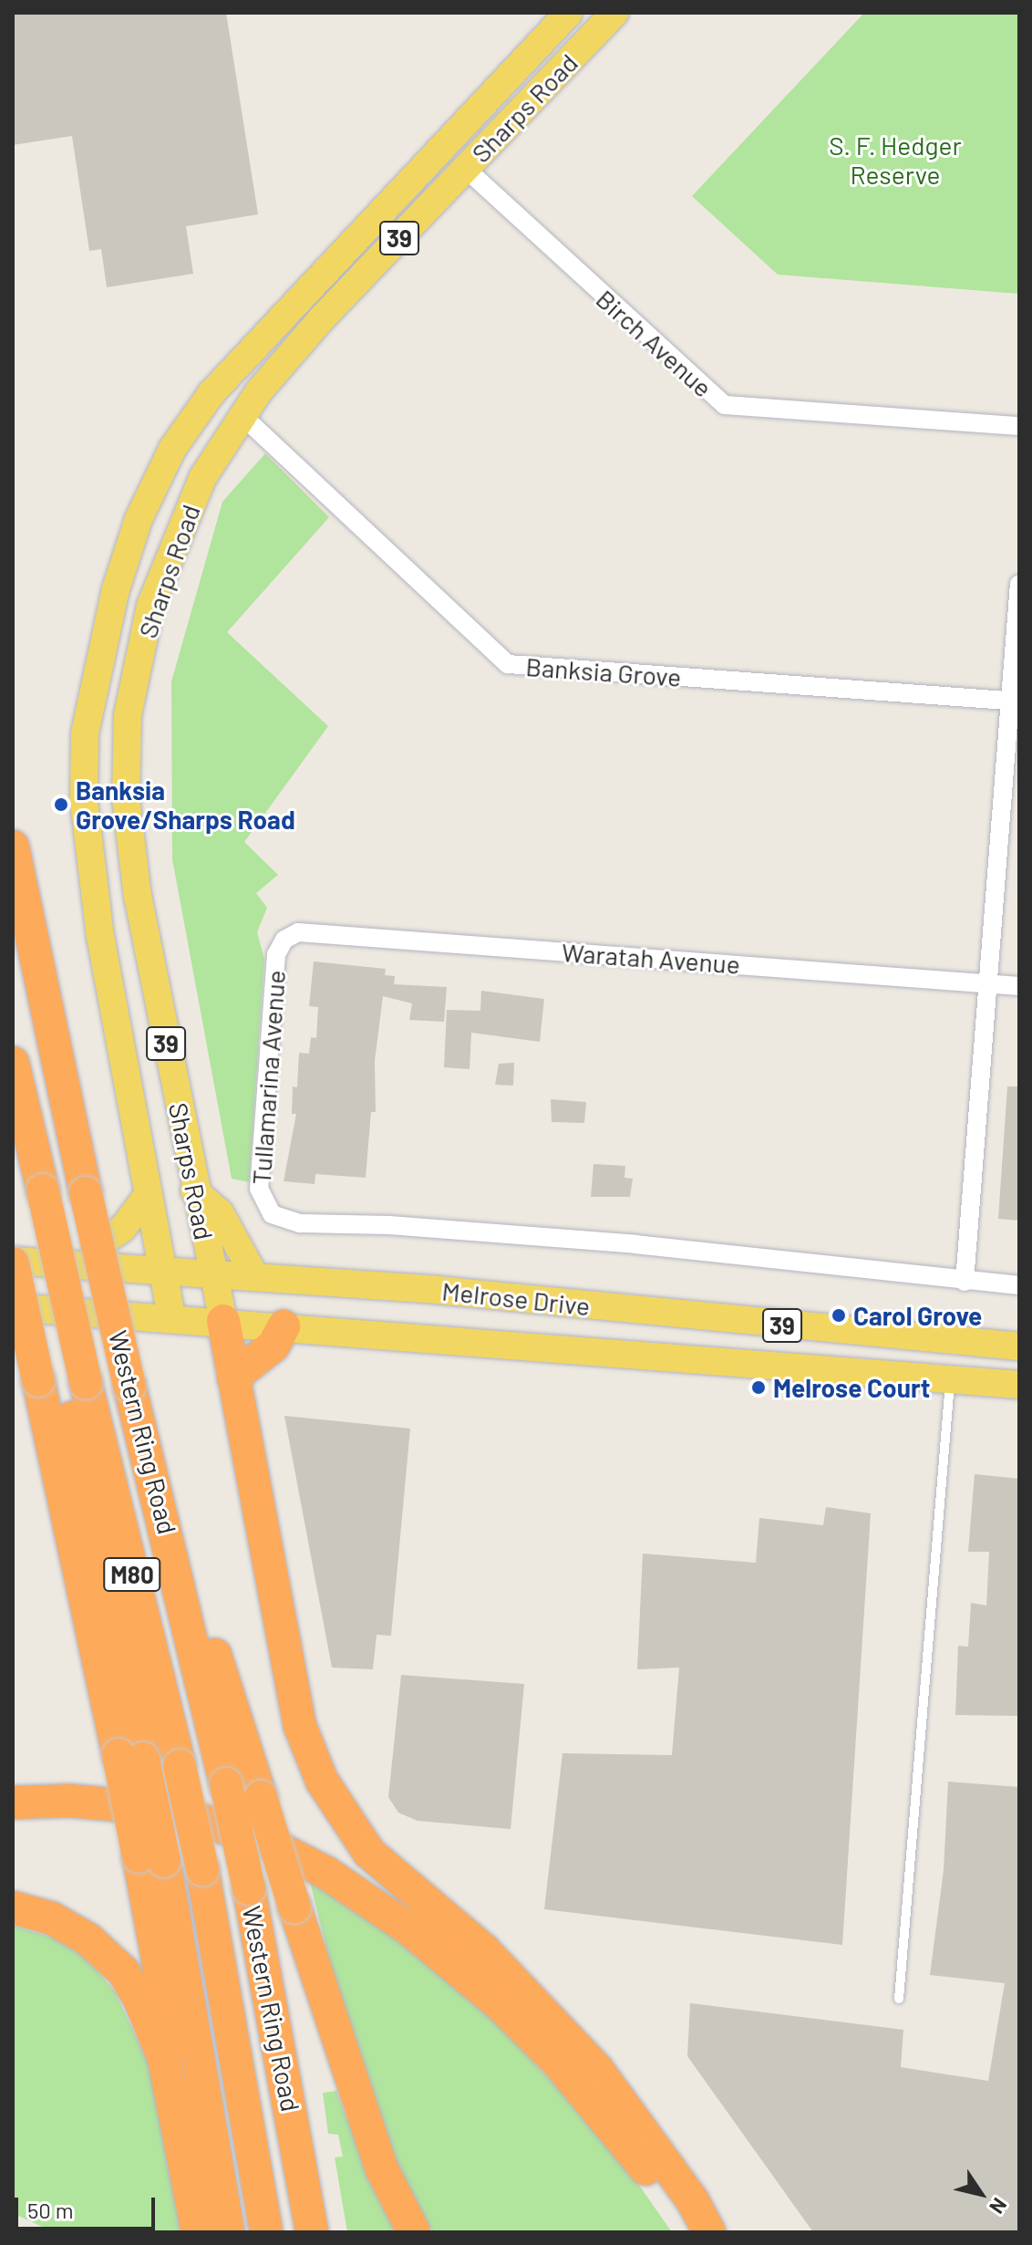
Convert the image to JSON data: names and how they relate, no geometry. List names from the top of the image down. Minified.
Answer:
{"streets":{"highway":["Western Ring Road","M80"],"main road":["Sharps Road","39","Melrose Drive"],"street":["Birch Avenue","Banksia Grove","Waratah Avenue","Tullamarina Avenue"]},"crossings":[["Sharps Road","Birch Avenue"],["Sharps Road","Banksia Grove"],["Sharps Road","Melrose Drive"],["Waratah Avenue","Tullamarina Avenue"]],"parks":["S. F. Hedger Reserve"],"places":["Banksia Grove/Sharps Road","Carol Grove","Melrose Court"],"scale_bar":"50 m","north":"bottom right"}
